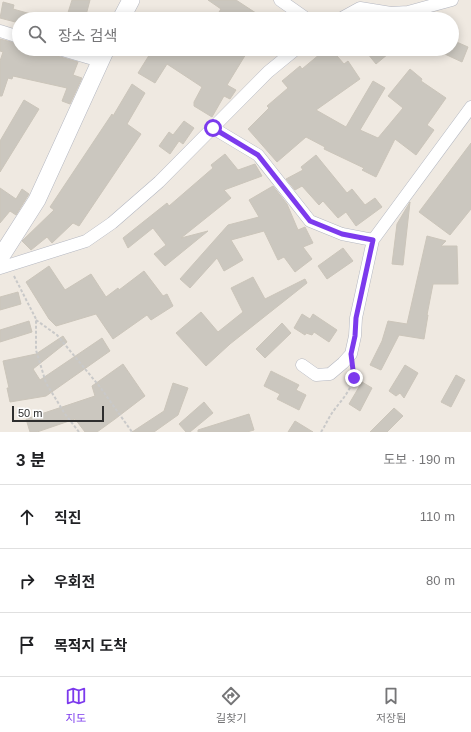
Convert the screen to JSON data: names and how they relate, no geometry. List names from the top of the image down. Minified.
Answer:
{"scale_bar":"50 m","page":{"search":"장소 검색","scale":"50 m","heading":["3 분","도보 · 190 m"],"list":[["직진","110 m"],["우회전","80 m"],"목적지 도착"],"nav":["지도","길찾기","저장됨"]}}
